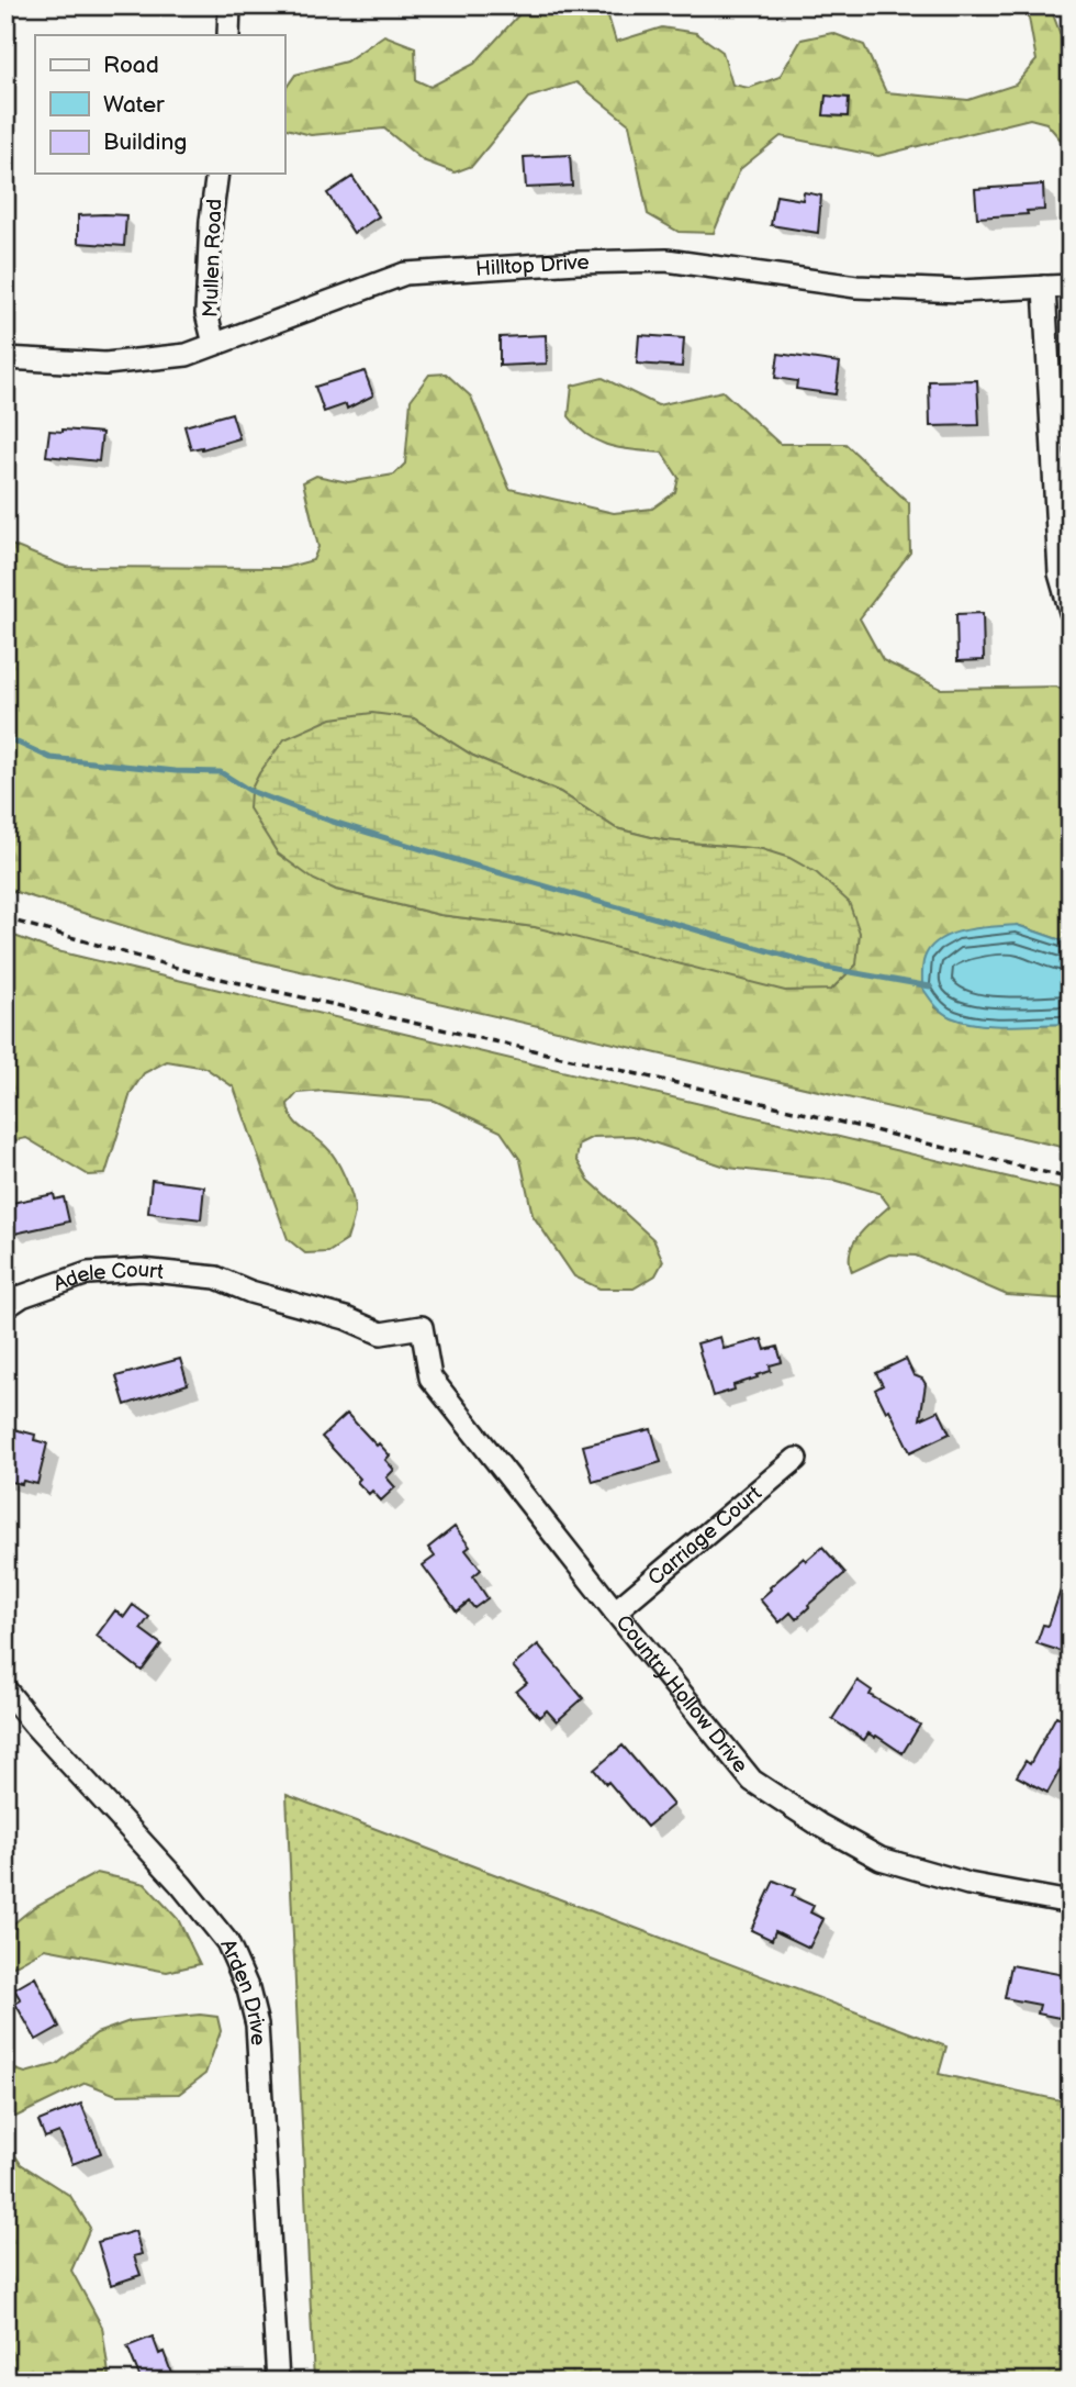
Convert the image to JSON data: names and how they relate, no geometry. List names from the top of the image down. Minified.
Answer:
{"streets":{"street":["Mullen Road","Hilltop Drive","Adele Court","Carriage Court","Country Hollow Drive","Arden Drive"]},"crossings":[["Mullen Road","Hilltop Drive"],["Adele Court","Country Hollow Drive"],["Carriage Court","Country Hollow Drive"]],"legend":["Road","Water","Building"]}
